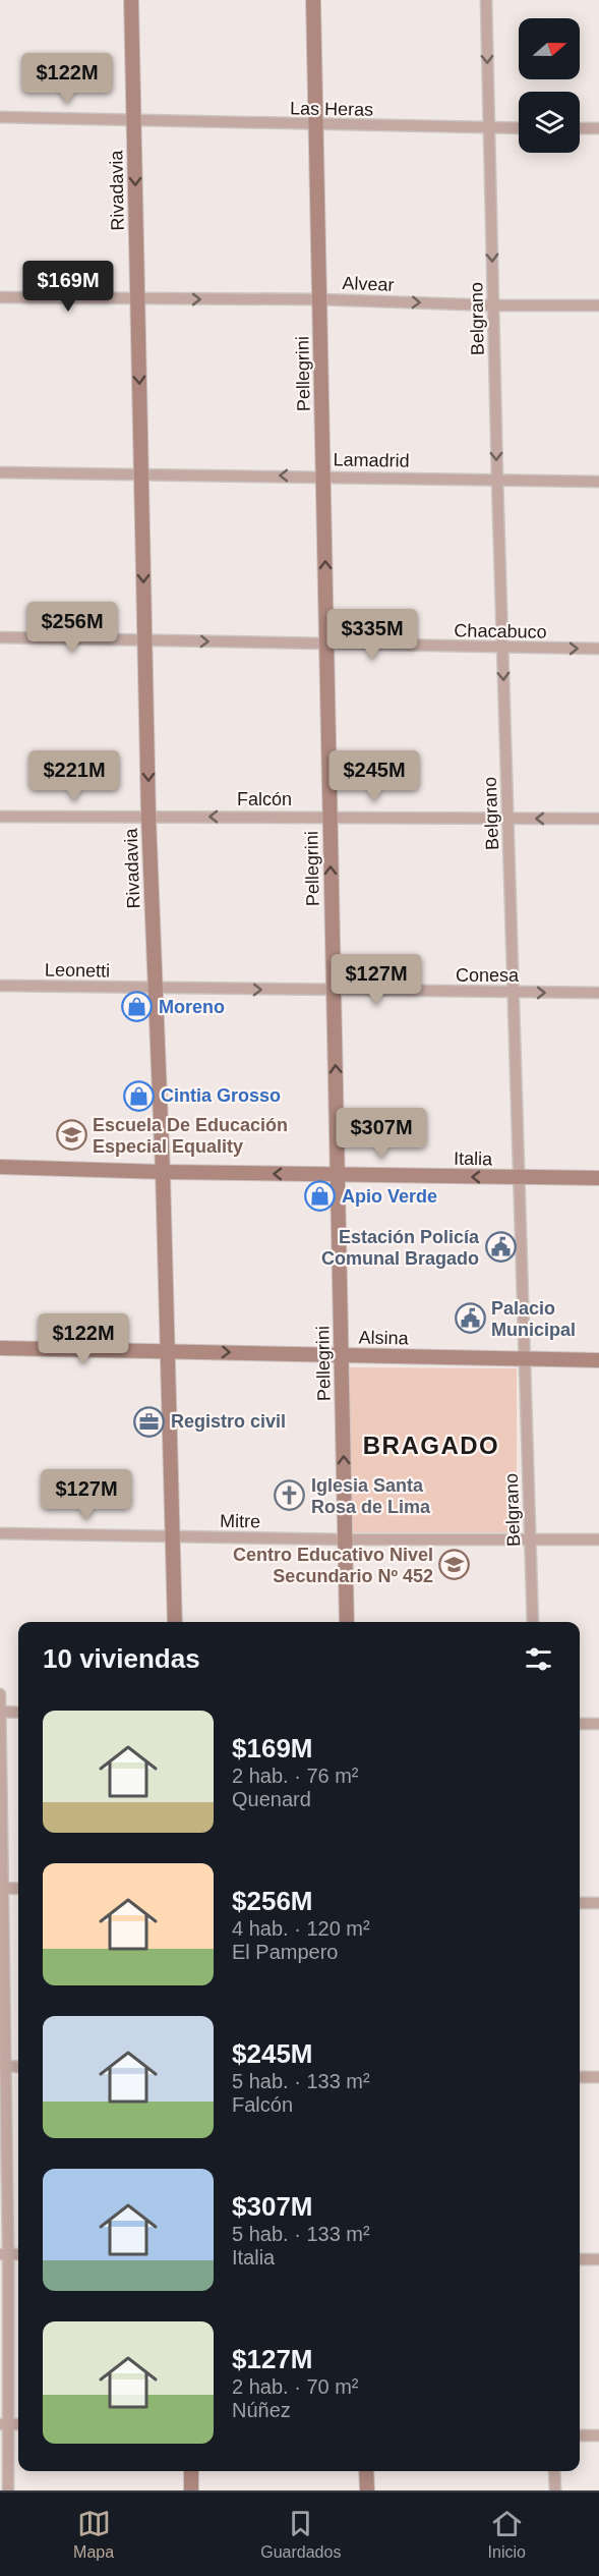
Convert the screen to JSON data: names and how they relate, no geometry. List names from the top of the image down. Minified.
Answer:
{"streets":{"main road":["Rivadavia","Pellegrini","Italia","Alsina"],"street":["Las Heras","Alvear","Belgrano","Lamadrid","Chacabuco","Falcón","Leonetti","Conesa","Mitre"]},"crossings":[["Las Heras","Rivadavia"],["Las Heras","Belgrano"],["Las Heras","Pellegrini"],["Rivadavia","Alvear"],["Rivadavia","Lamadrid"],["Rivadavia","Chacabuco"],["Rivadavia","Falcón"],["Rivadavia","Leonetti"],["Rivadavia","Conesa"],["Rivadavia","Italia"],["Rivadavia","Alsina"],["Rivadavia","Mitre"],["Alvear","Belgrano"],["Alvear","Pellegrini"],["Belgrano","Lamadrid"],["Belgrano","Chacabuco"],["Belgrano","Falcón"],["Belgrano","Conesa"],["Belgrano","Italia"],["Belgrano","Alsina"],["Belgrano","Mitre"],["Pellegrini","Lamadrid"],["Pellegrini","Chacabuco"],["Pellegrini","Falcón"],["Pellegrini","Conesa"],["Pellegrini","Italia"],["Pellegrini","Alsina"],["Pellegrini","Mitre"],["Leonetti","Conesa"]],"one_way":["Rivadavia","Alvear","Belgrano","Pellegrini","Chacabuco","Falcón","Conesa","Italia"],"districts":["BRAGADO"],"places":{"shop":["Moreno","Cintia Grosso","Apio Verde"],"school or university":["Escuela De Educación Especial Equality","Centro Educativo Nivel Secundario Nº 452"],"public building":["Estación Policía Comunal Bragado","Palacio Municipal"],"office":["Registro civil"],"church":["Iglesia Santa Rosa de Lima"]},"north":"right","page":{"price":["$122M","$169M","$256M","$335M","$221M","$245M","$127M","$307M","$122M","$127M"],"heading":"10 viviendas","list":[{"name":"$169M","note":"2 hab. · 76 m² · Quenard"},{"name":"$256M","note":"4 hab. · 120 m² · El Pampero"},{"name":"$245M","note":"5 hab. · 133 m² · Falcón"},{"name":"$307M","note":"5 hab. · 133 m² · Italia"},{"name":"$127M","note":"2 hab. · 70 m² · Núñez"}],"tabs":["Mapa","Guardados","Inicio"]}}
